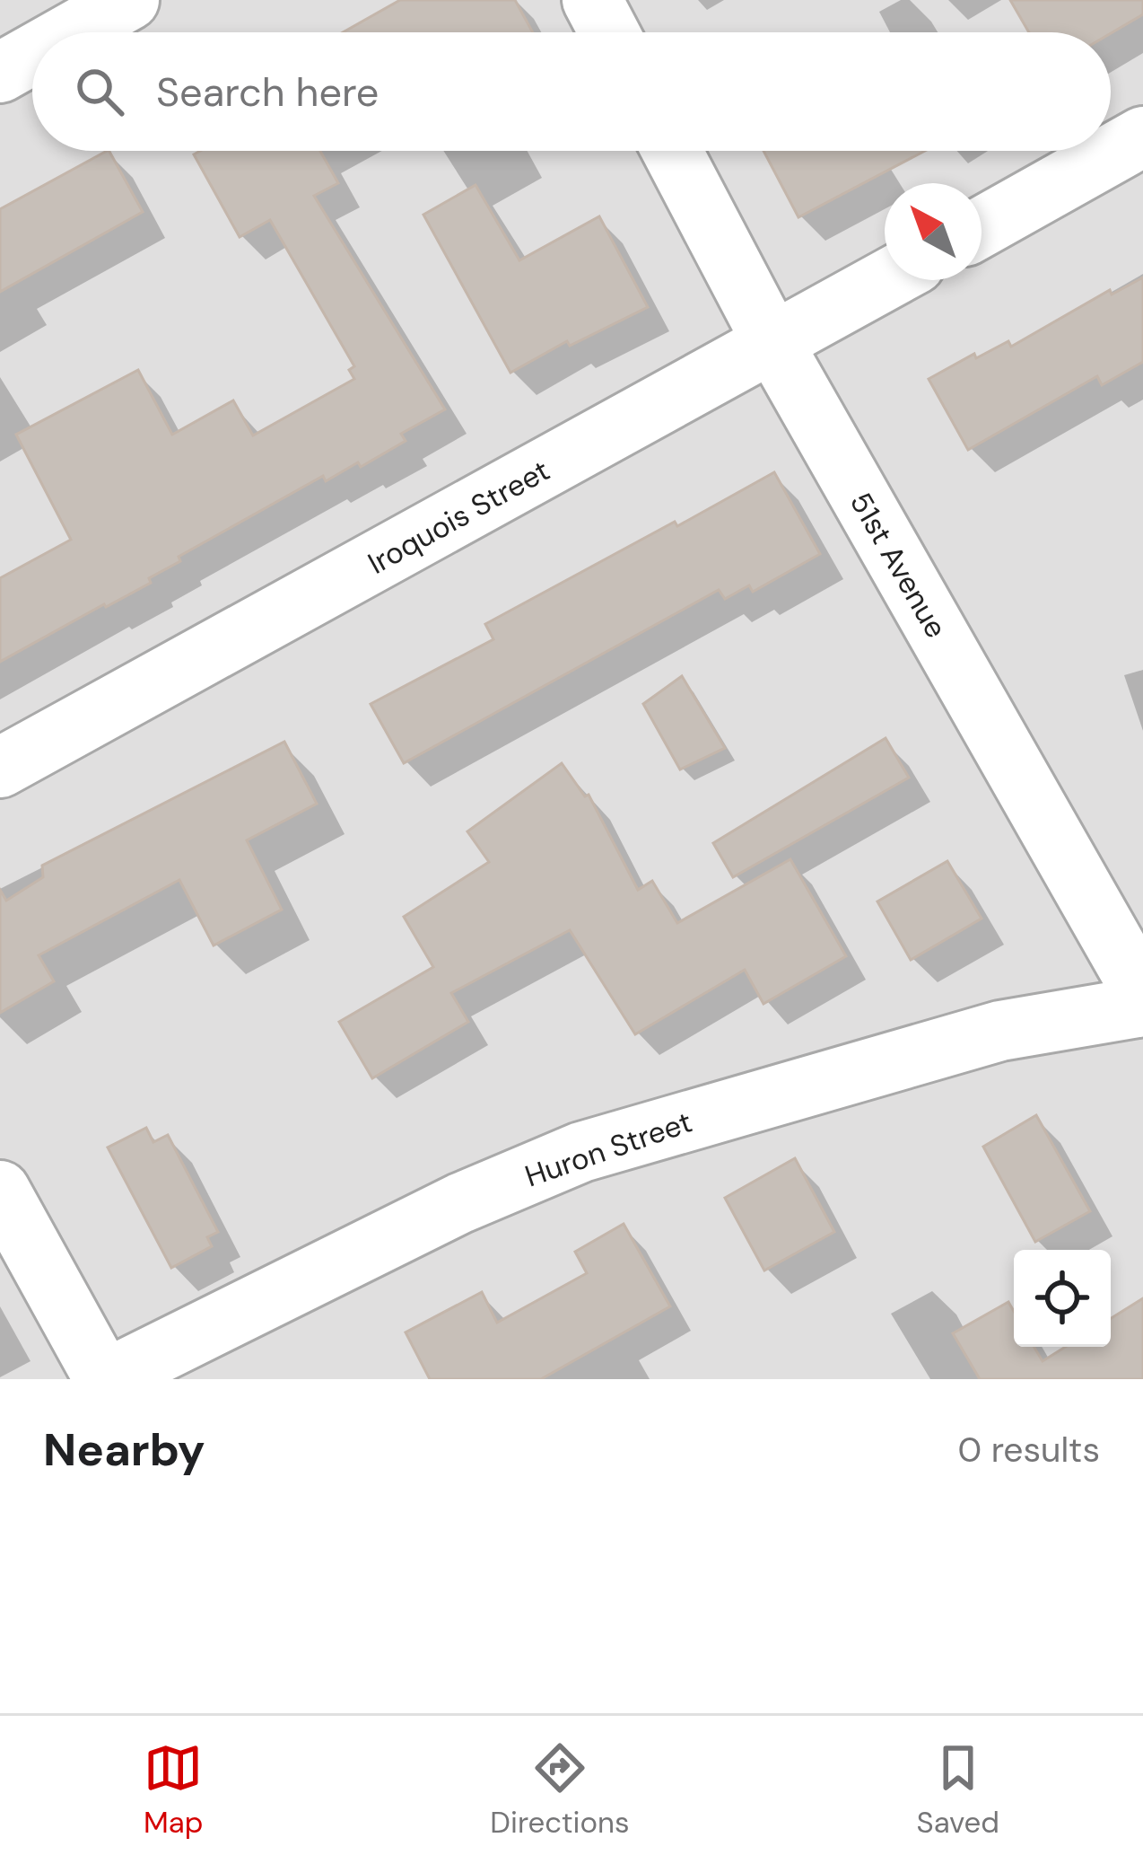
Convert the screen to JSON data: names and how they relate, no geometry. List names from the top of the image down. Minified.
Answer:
{"streets":{"street":["Iroquois Street","51st Avenue","Huron Street"]},"crossings":[["Iroquois Street","51st Avenue"]],"north":"top left","page":{"search":"Search here","heading":["Nearby","0 results"],"nav":["Map","Directions","Saved"]}}
